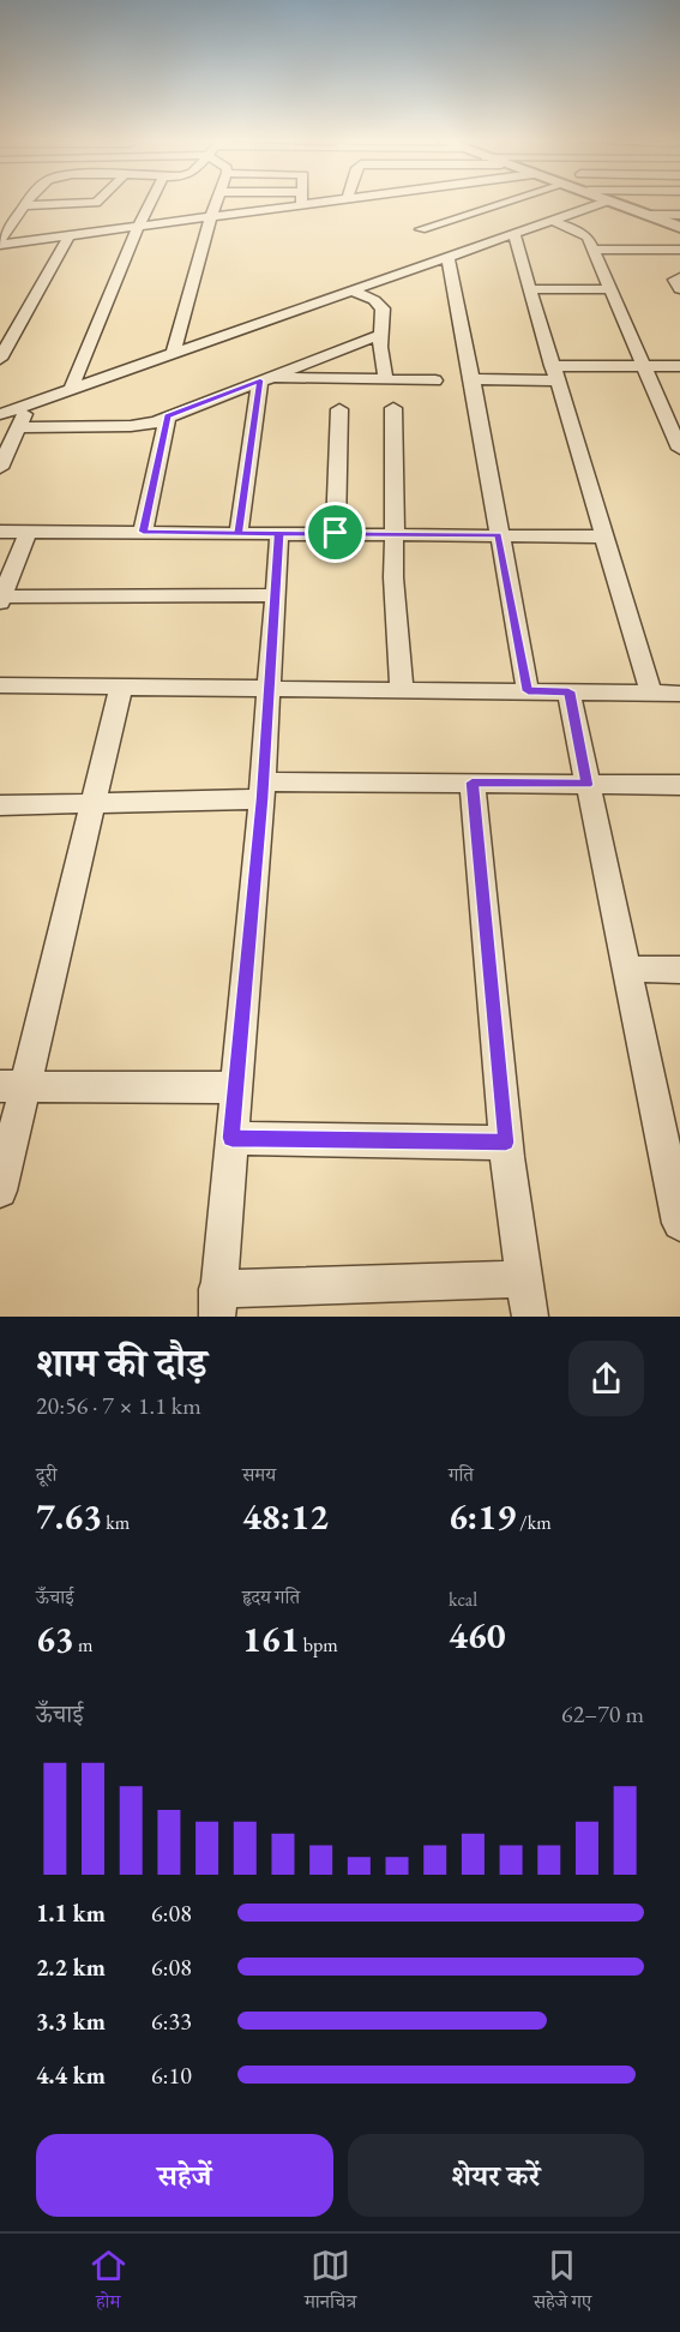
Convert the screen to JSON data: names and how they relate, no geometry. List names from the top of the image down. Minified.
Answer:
{"page":{"heading":["शाम की दौड़","20:56 · 7 × 1.1 km"],"stats":[["दूरी","7.63 km"],["समय","48:12"],["गति","6:19 /km"],["ऊँचाई","63 m"],["हृदय गति","161 bpm"],["kcal","460"]],"chart":["ऊँचाई","62–70 m"],"list":[{"name":"1.1 km","note":"6:08"},{"name":"2.2 km","note":"6:08"},{"name":"3.3 km","note":"6:33"},{"name":"4.4 km","note":"6:10"}],"buttons":["सहेजें","शेयर करें"],"tabs":["होम","मानचित्र","सहेजे गए"]}}
